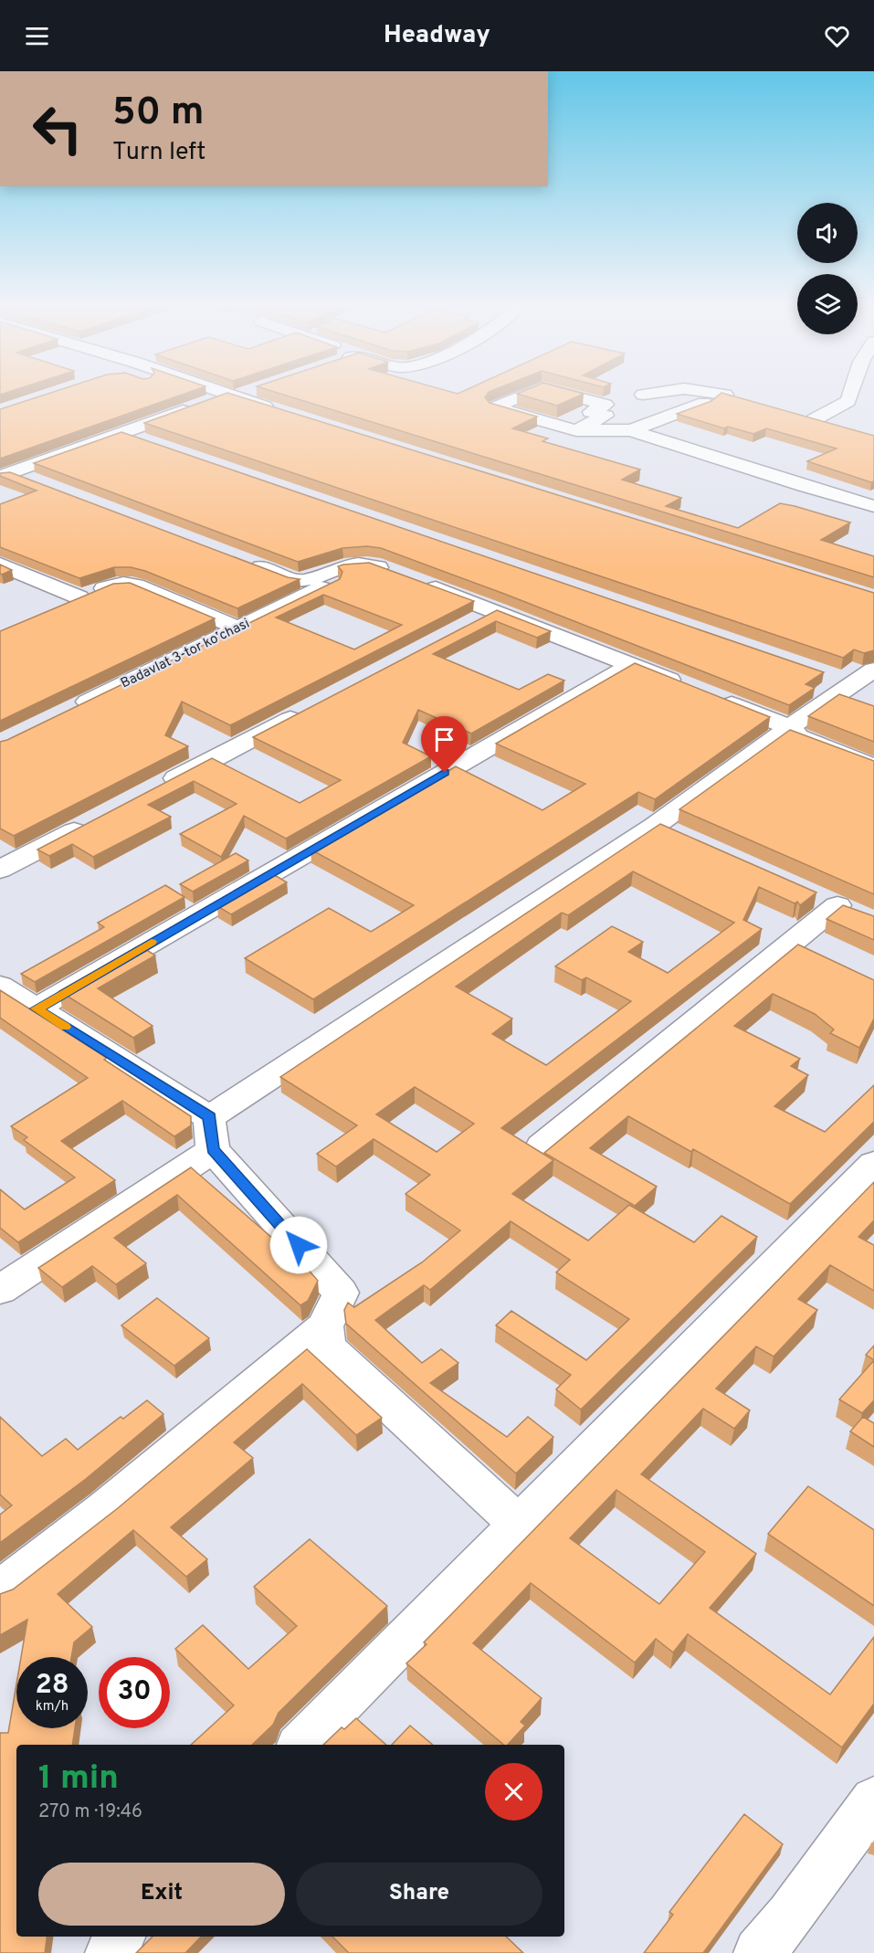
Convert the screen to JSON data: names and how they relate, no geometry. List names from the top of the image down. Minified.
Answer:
{"streets":{"street":["Badavlat 3-tor koʼchasi"]},"page":{"header":"Headway","turn":["50 m","Turn left"],"speed":"28 km/h","limit":"30","heading":["1 min","270 m · 19:46"],"buttons":["Exit","Share"]}}
